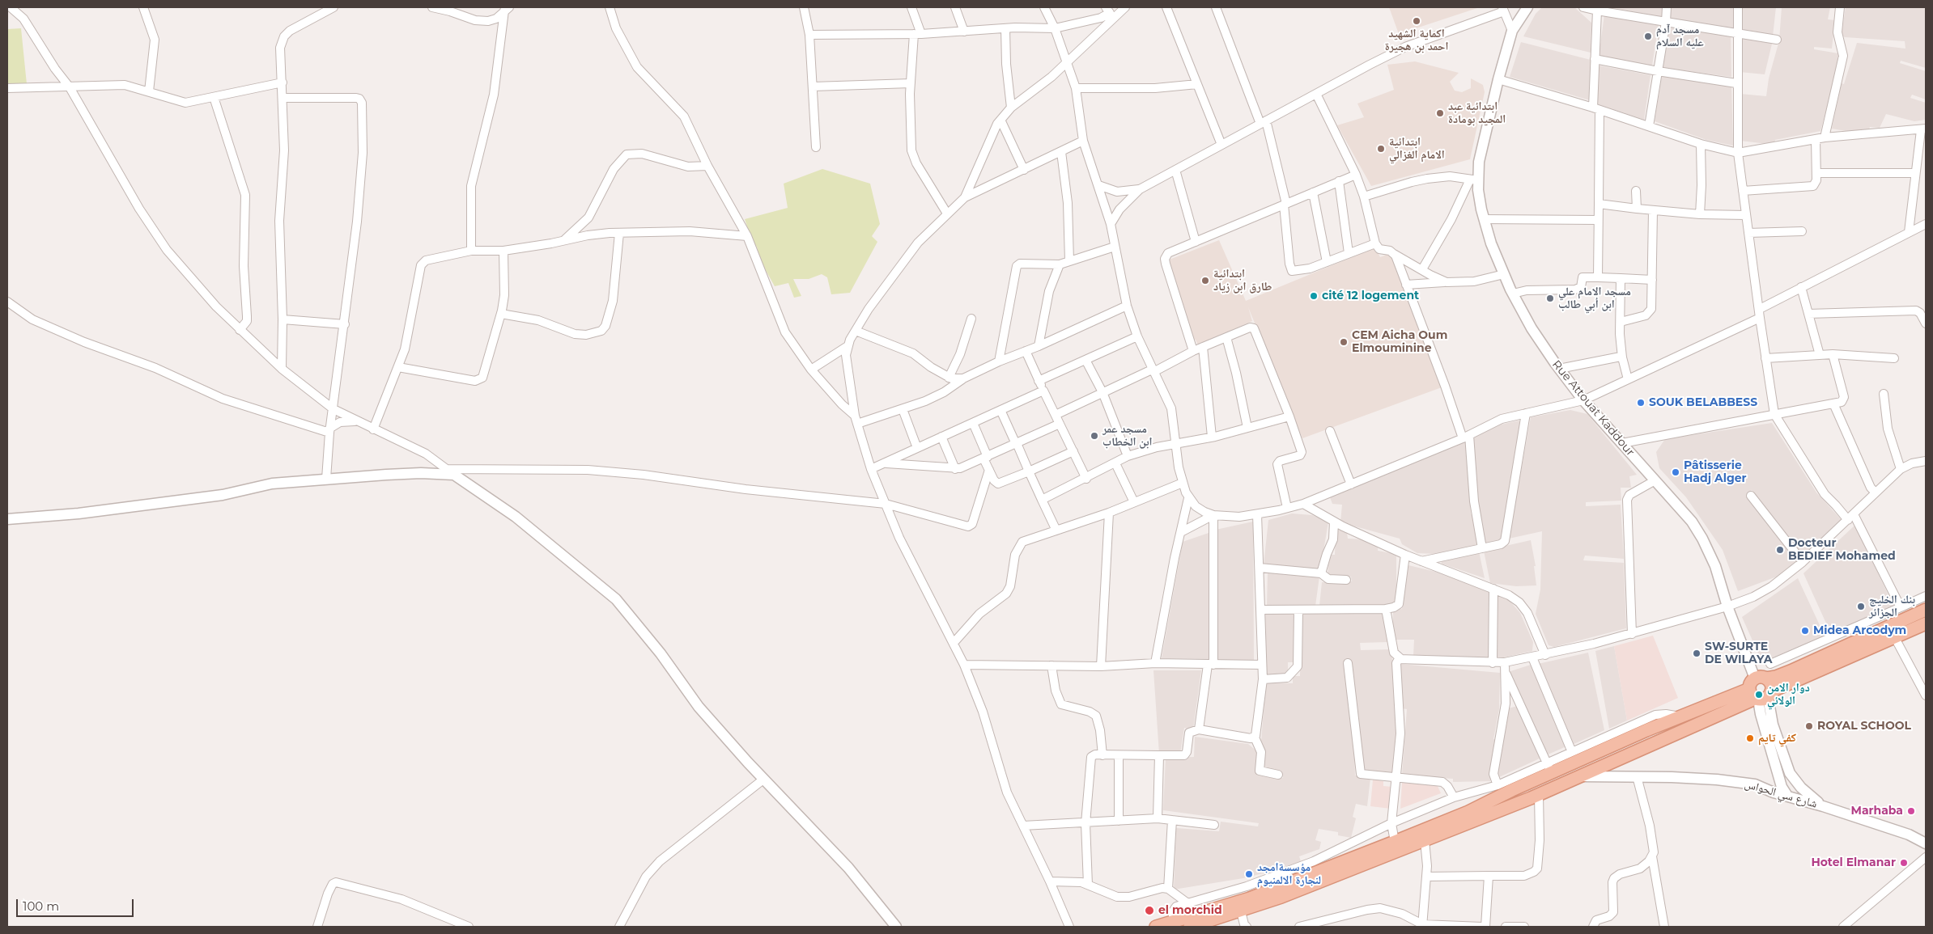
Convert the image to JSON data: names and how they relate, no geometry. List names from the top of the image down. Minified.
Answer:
{"streets":{"street":["Rue Attouat Kaddour","شارع سي الحواس"]},"places":["اكماية الشهيد احمد بن هجيرة","مسجد آدم عليه السلام","ابتدائية عبد المجيد بومادة","ابتدائية الامام الغزالي","ابتدائية طارق ابن زياد","cité 12 logement","مسجد الامام علي ابن أبي طالب","CEM Aicha Oum Elmouminine","SOUK BELABBESS","مسجد عمر ابن الخطاب","Pâtisserie Hadj Alger","Docteur BEDIEF Mohamed","بنك الخليج الجزائر","Midea Arcodym","SW-SURTE DE WILAYA","دوار الامن الولائي","ROYAL SCHOOL","كفي تايم","Marhaba","Hotel Elmanar","مؤسسةامجد لنجارة الالمنيوم","el morchid"],"scale_bar":"100 m"}
